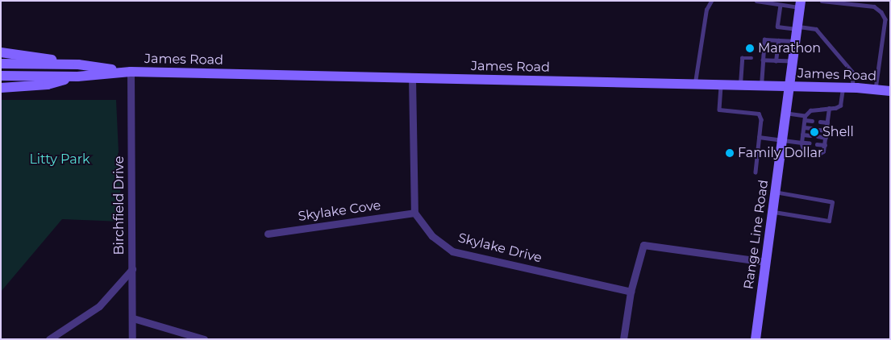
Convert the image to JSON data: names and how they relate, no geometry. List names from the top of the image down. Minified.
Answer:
{"streets":{"main road":["James Road","Range Line Road"],"street":["Birchfield Drive","Skylake Cove","Skylake Drive"]},"crossings":[["James Road","Birchfield Drive"],["James Road","Range Line Road"],["Skylake Cove","Skylake Drive"]],"parks":["Litty Park"],"places":["Marathon","Shell","Family Dollar"]}
